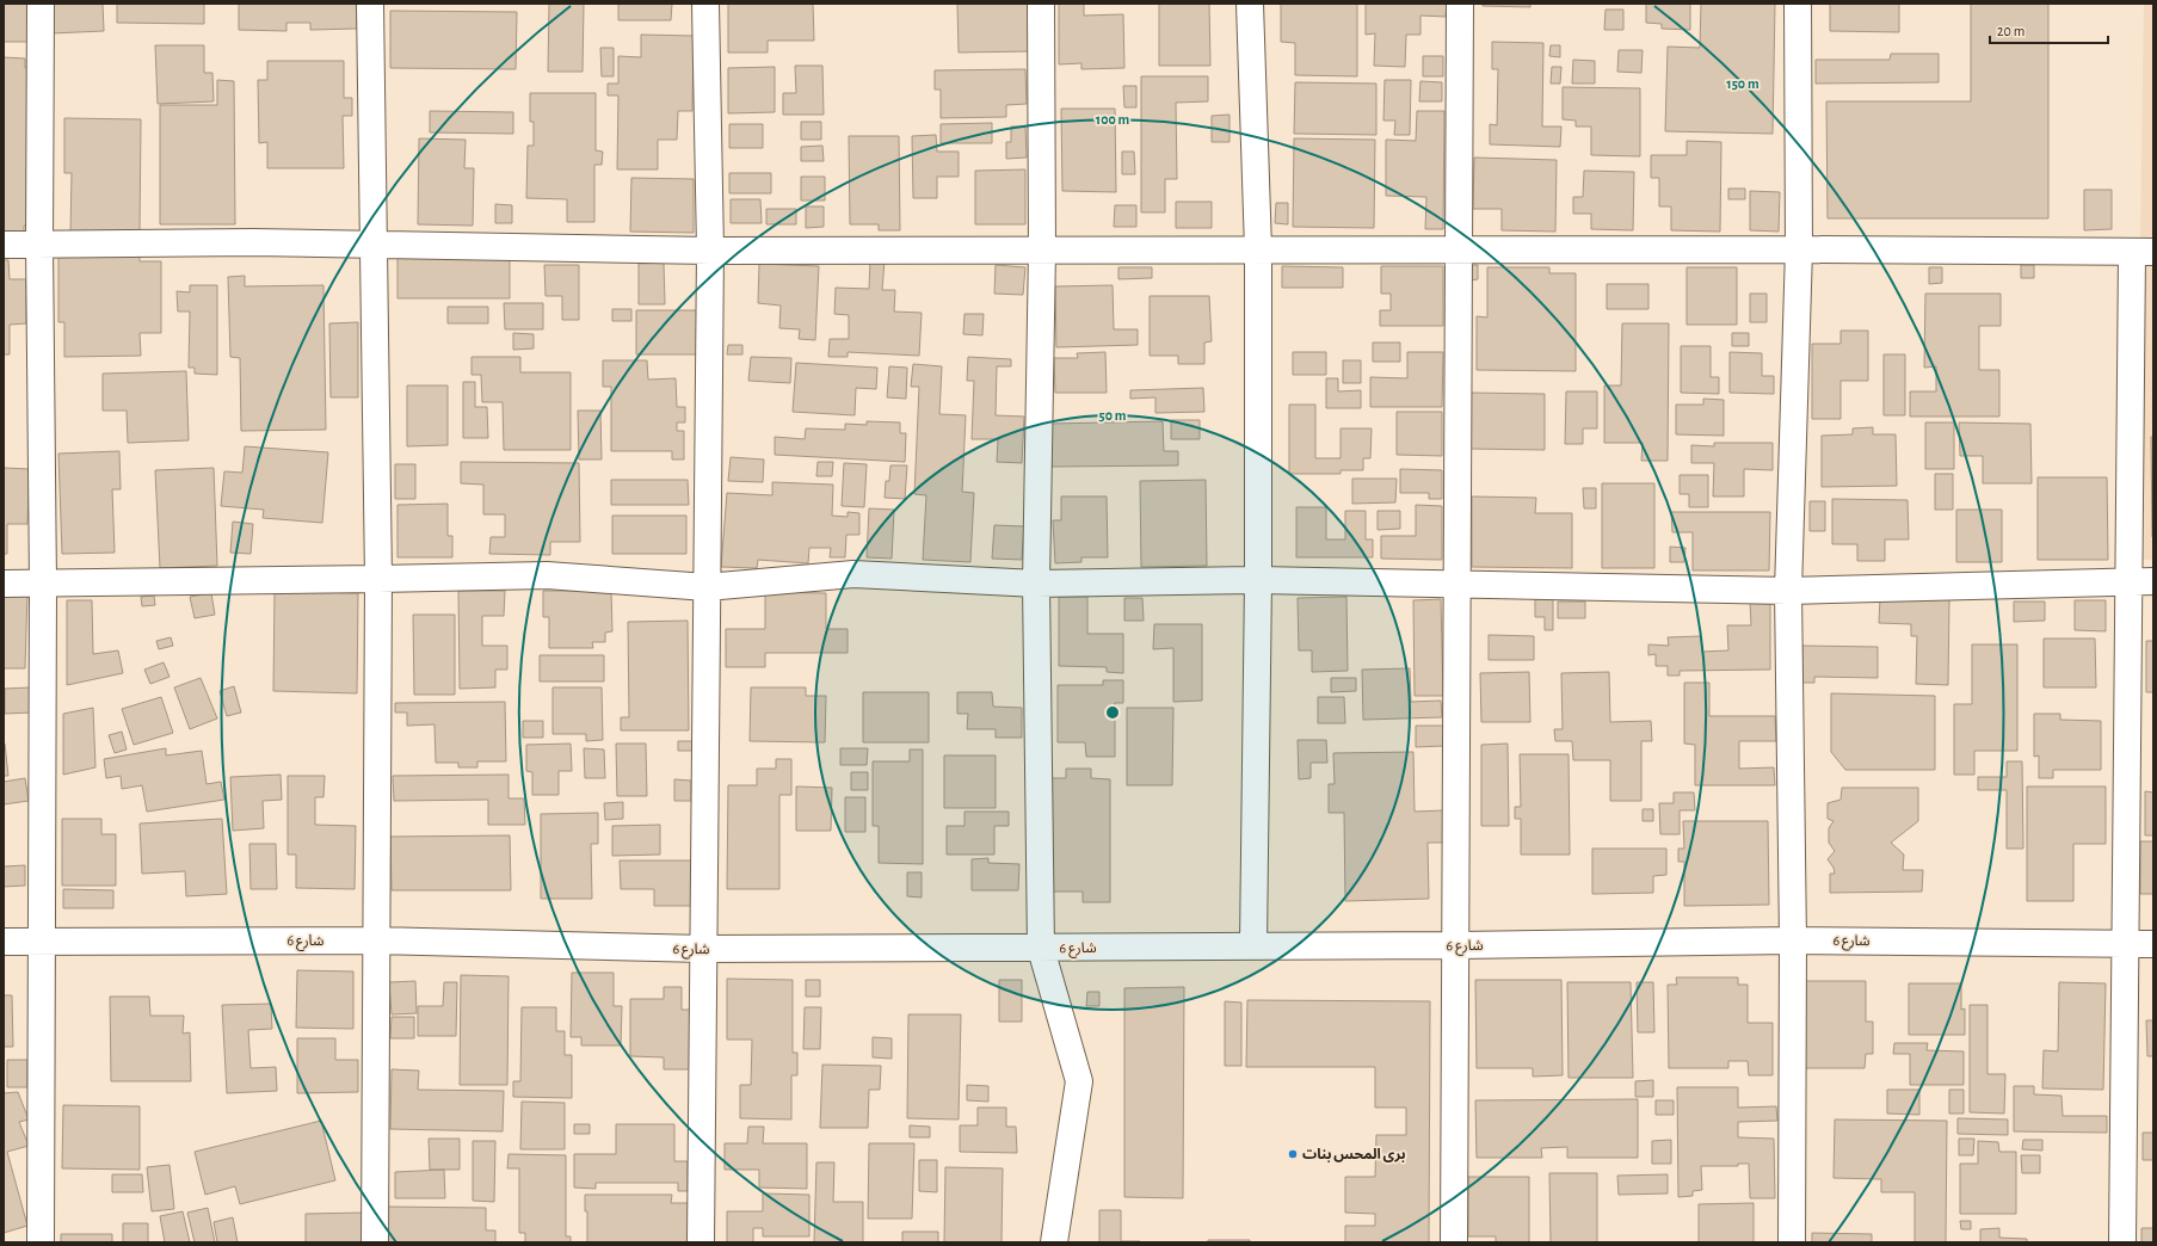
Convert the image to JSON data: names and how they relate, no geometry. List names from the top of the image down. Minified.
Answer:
{"streets":{"street":["شارع 6"]},"places":["برى المحس بنات"],"scale_bar":"20 m","rings":["150 m","100 m","50 m"]}
